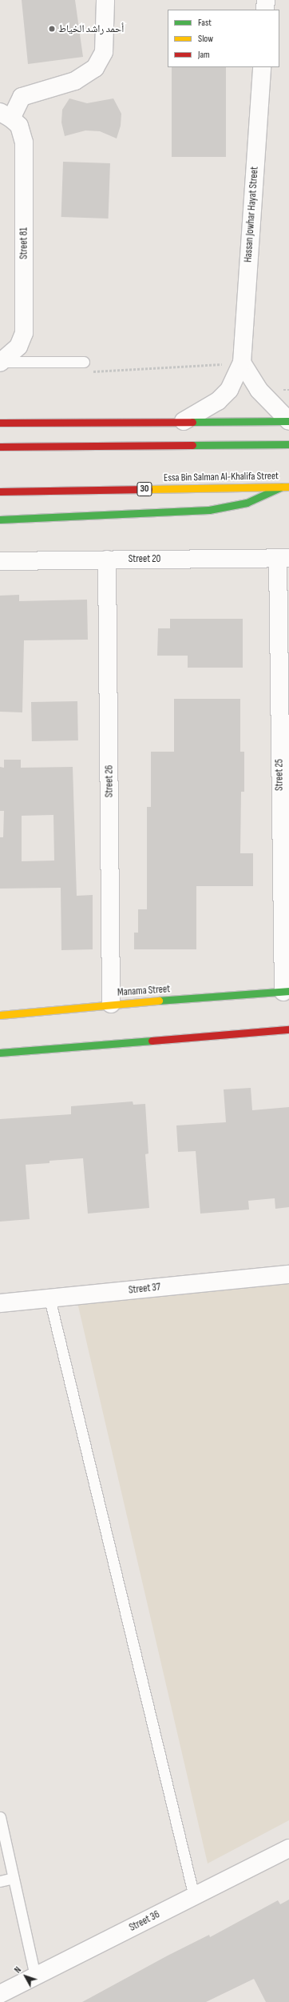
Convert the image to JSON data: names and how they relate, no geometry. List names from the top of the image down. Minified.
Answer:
{"streets":{"main road":["Essa Bin Salman Al-Khalifa Street","30","Manama Street"],"street":["Hassan Jowhar Hayat Street","Street 81","Street 20","Street 25","Street 26","Street 37","Street 36"]},"crossings":[["Street 20","Street 25"],["Street 20","Street 26"],["Street 25","Manama Street"],["Street 26","Manama Street"]],"places":["أحمد راشد الخياط"],"legend":["Fast","Slow","Jam"],"north":"top left"}
